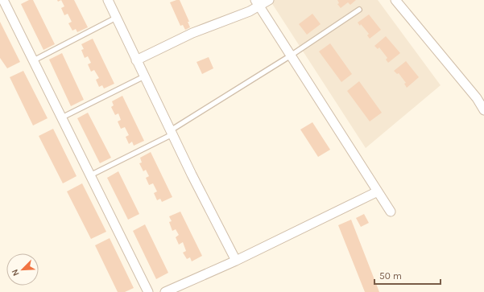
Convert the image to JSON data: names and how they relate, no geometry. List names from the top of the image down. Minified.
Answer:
{"scale_bar":"50 m","north":"bottom left"}
